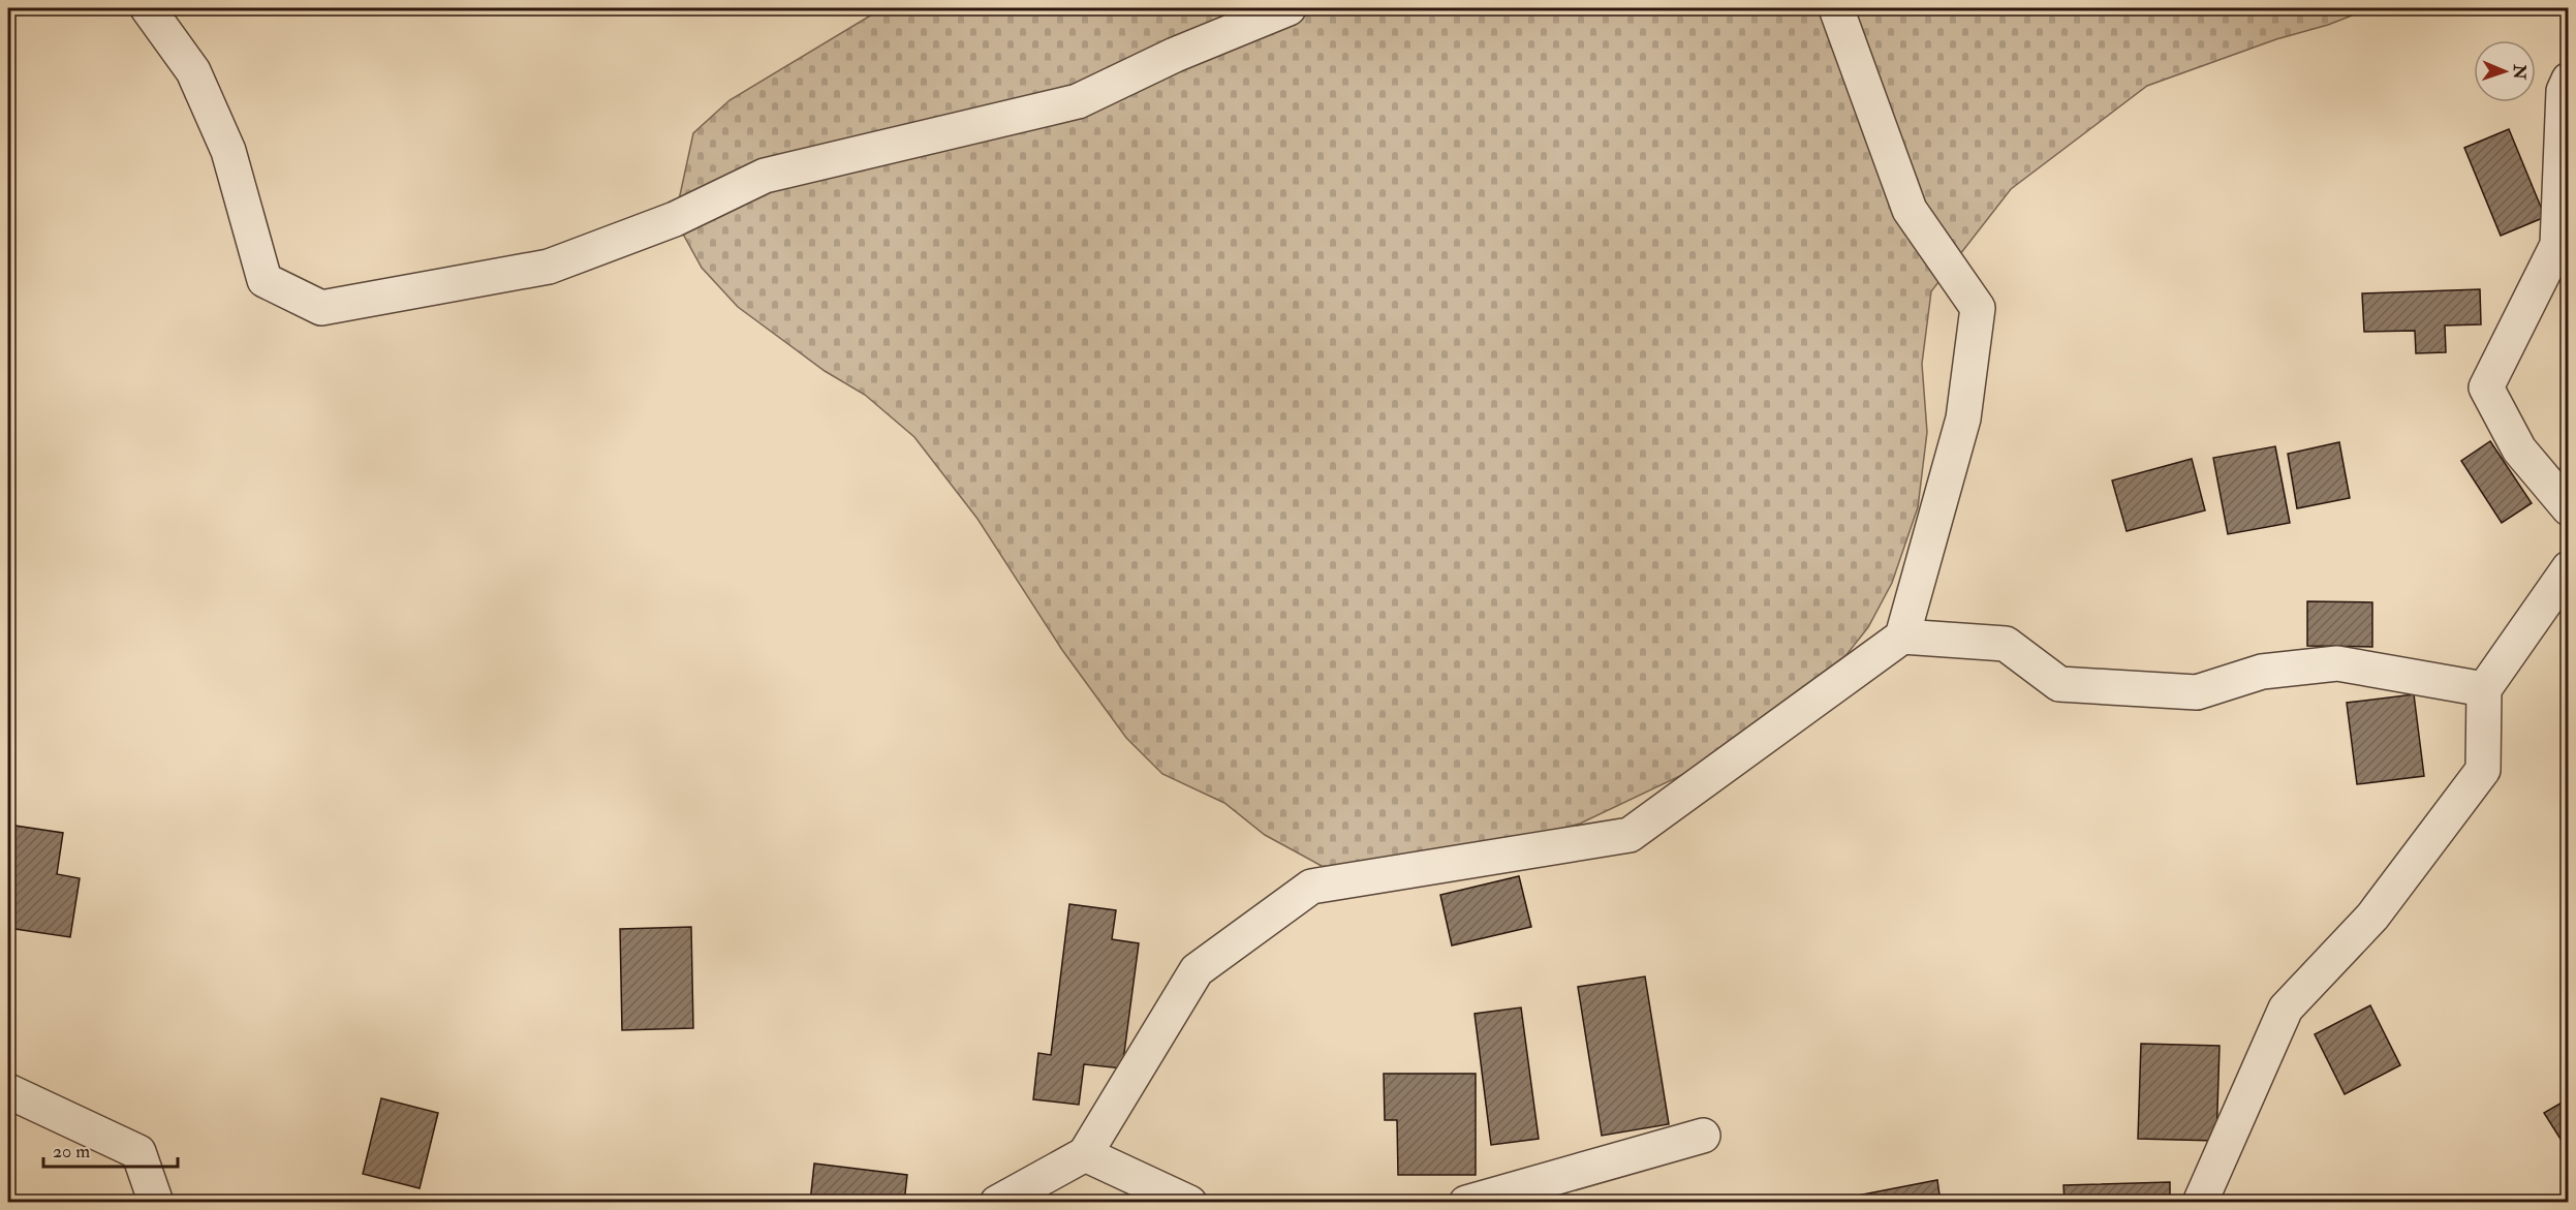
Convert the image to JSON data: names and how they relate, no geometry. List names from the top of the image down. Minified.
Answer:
{"scale_bar":"20 m","north":"right"}
